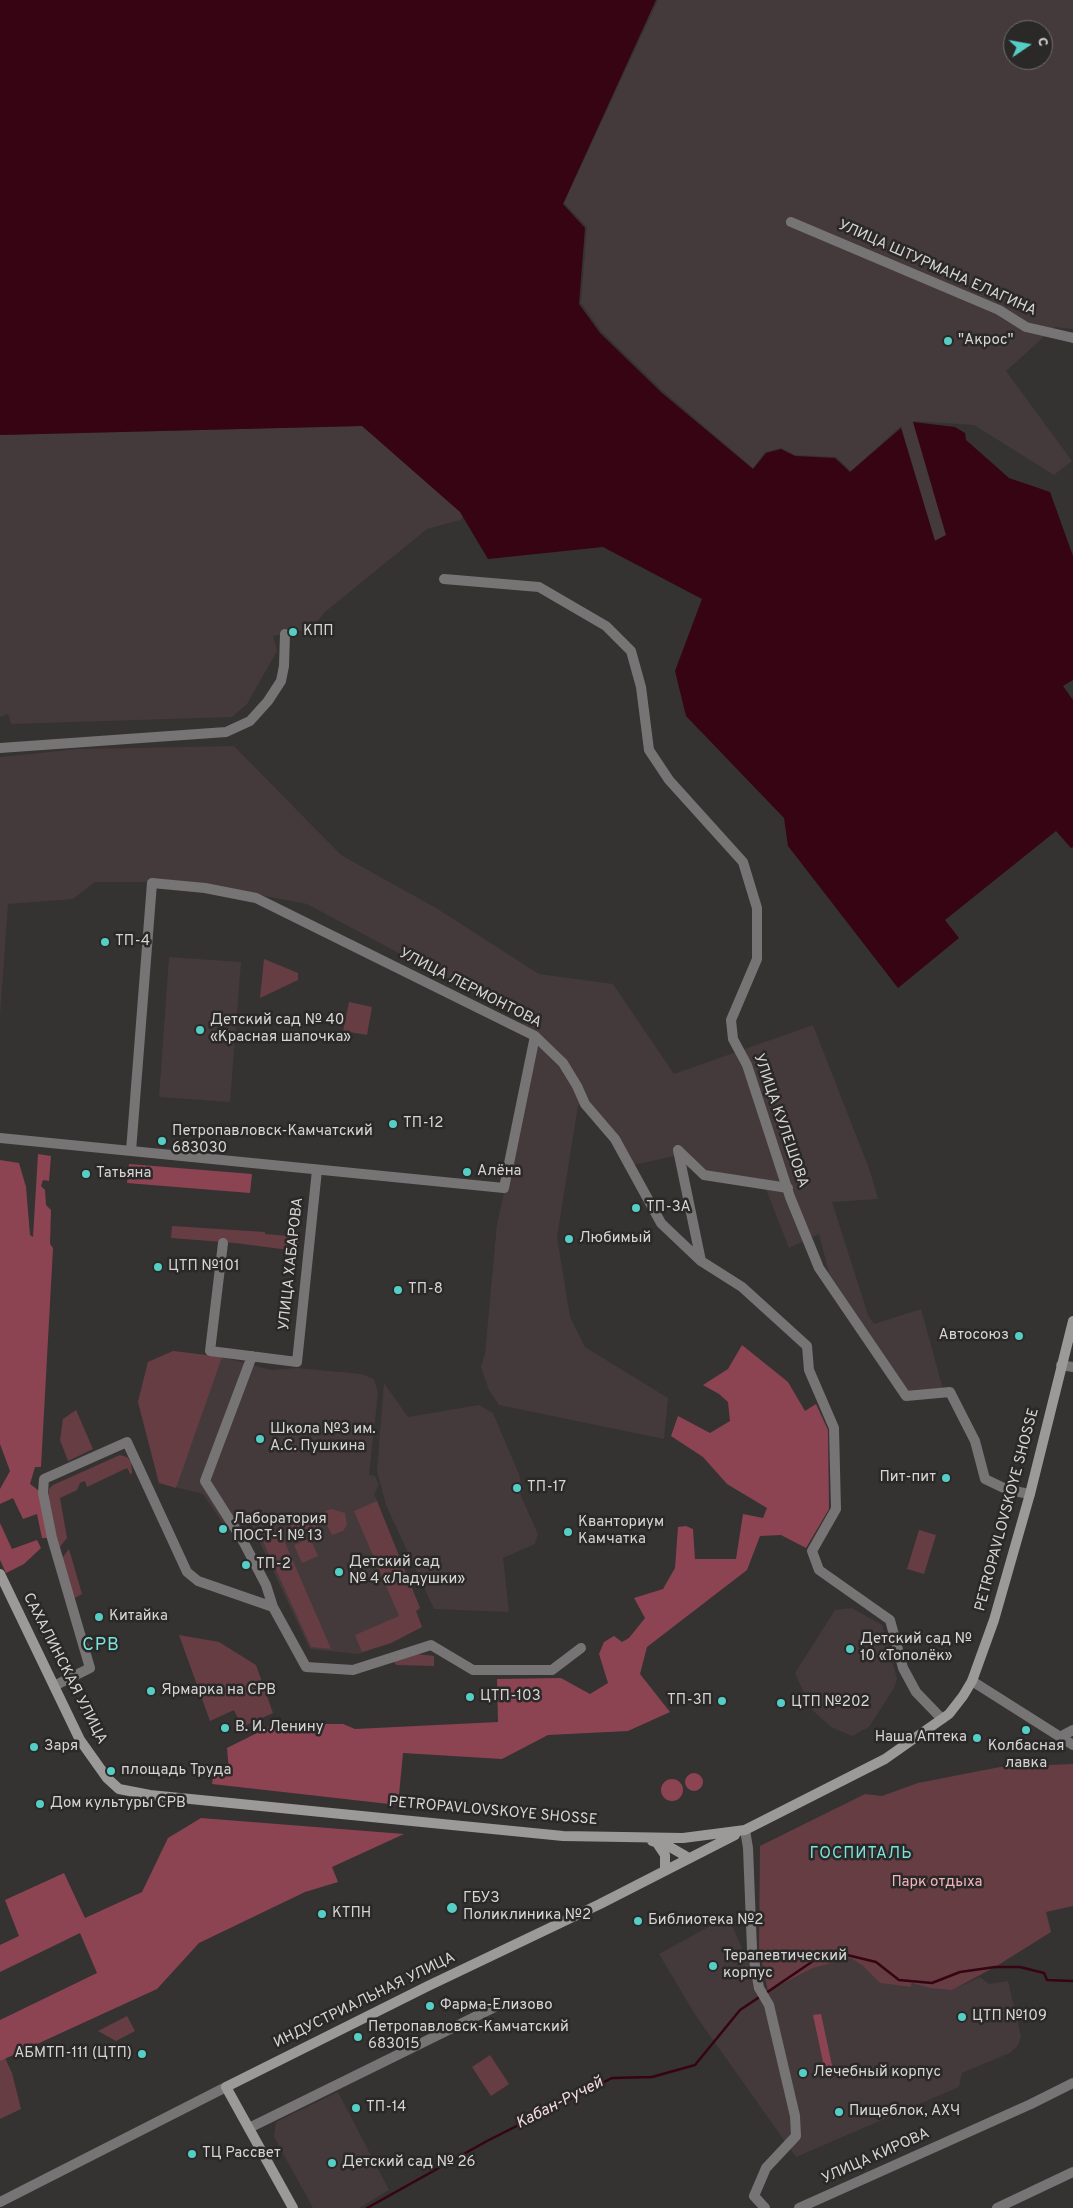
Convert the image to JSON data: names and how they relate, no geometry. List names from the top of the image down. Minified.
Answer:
{"streets":{"street":["УЛИЦА ШТУРМАНА ЕЛАГИНА","УЛИЦА ЛЕРМОНТОВА","УЛИЦА КУЛЕШОВА","УЛИЦА ХАБАРОВА","PETROPAVLOVSKOYE SHOSSE","САХАЛИНСКАЯ УЛИЦА","ИНДУСТРИАЛЬНАЯ УЛИЦА","УЛИЦА КИРОВА"]},"crossings":[["УЛИЦА ЛЕРМОНТОВА","PETROPAVLOVSKOYE SHOSSE"],["УЛИЦА КУЛЕШОВА","PETROPAVLOVSKOYE SHOSSE"],["PETROPAVLOVSKOYE SHOSSE","САХАЛИНСКАЯ УЛИЦА"],["PETROPAVLOVSKOYE SHOSSE","ИНДУСТРИАЛЬНАЯ УЛИЦА"]],"districts":["СРВ","ГОСПИТАЛЬ"],"water":["Кабан-Ручей"],"parks":["Парк отдыха"],"places":["\"Акрос\"","КПП","ТП-4","Детский сад № 40 «Красная шапочка»","ТП-12","Петропавловск-Камчатский 683030","Алёна","Татьяна","ТП-3А","Любимый","ЦТП №101","ТП-8","Автосоюз","Школа №3 им. А.С. Пушкина","Пит-пит","ТП-17","Лаборатория ПОСТ-1 № 13","Кванториум Камчатка","ТП-2","Детский сад № 4 «Ладушки»","Китайка","Детский сад № 10 «Тополёк»","Ярмарка на СРВ","ЦТП-103","ТП-3П","ЦТП №202","В. И. Ленину","Колбасная лавка","Наша Аптека","Заря","площадь Труда","Дом культуры СРВ","ГБУЗ Поликлиника №2","КТПН","Библиотека №2","Терапевтический корпус","Фарма-Елизово","ЦТП №109","Петропавловск-Камчатский 683015","АБМТП-111 (ЦТП)","Лечебный корпус","ТП-14","Пищеблок, АХЧ","ТЦ Рассвет","Детский сад № 26"],"north":"right"}
